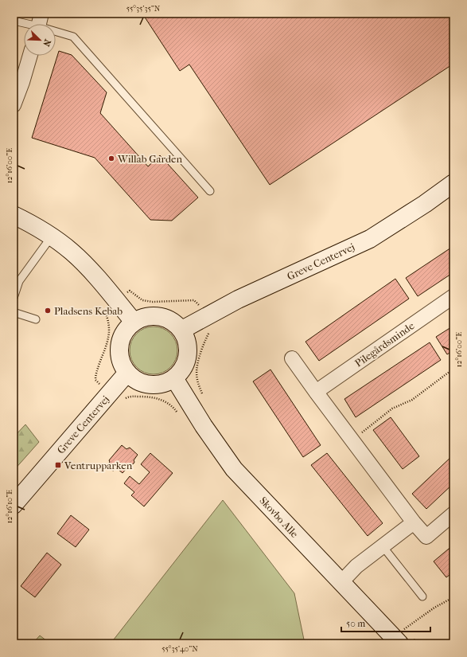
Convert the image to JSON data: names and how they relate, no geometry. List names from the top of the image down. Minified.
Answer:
{"streets":{"street":["Greve Centervej","Pilegårdsminde","Skovbo Alle"]},"crossings":[["Greve Centervej","Skovbo Alle"]],"places":{"other":["Willab Garden","Pladsens Kebab"],"transit":["Ventrupparken"]},"scale_bar":"50 m","north":"bottom right","coordinates":["55°35'35\"N","12°16'00\"E","12°16'10\"E","55°35'40\"N"]}
